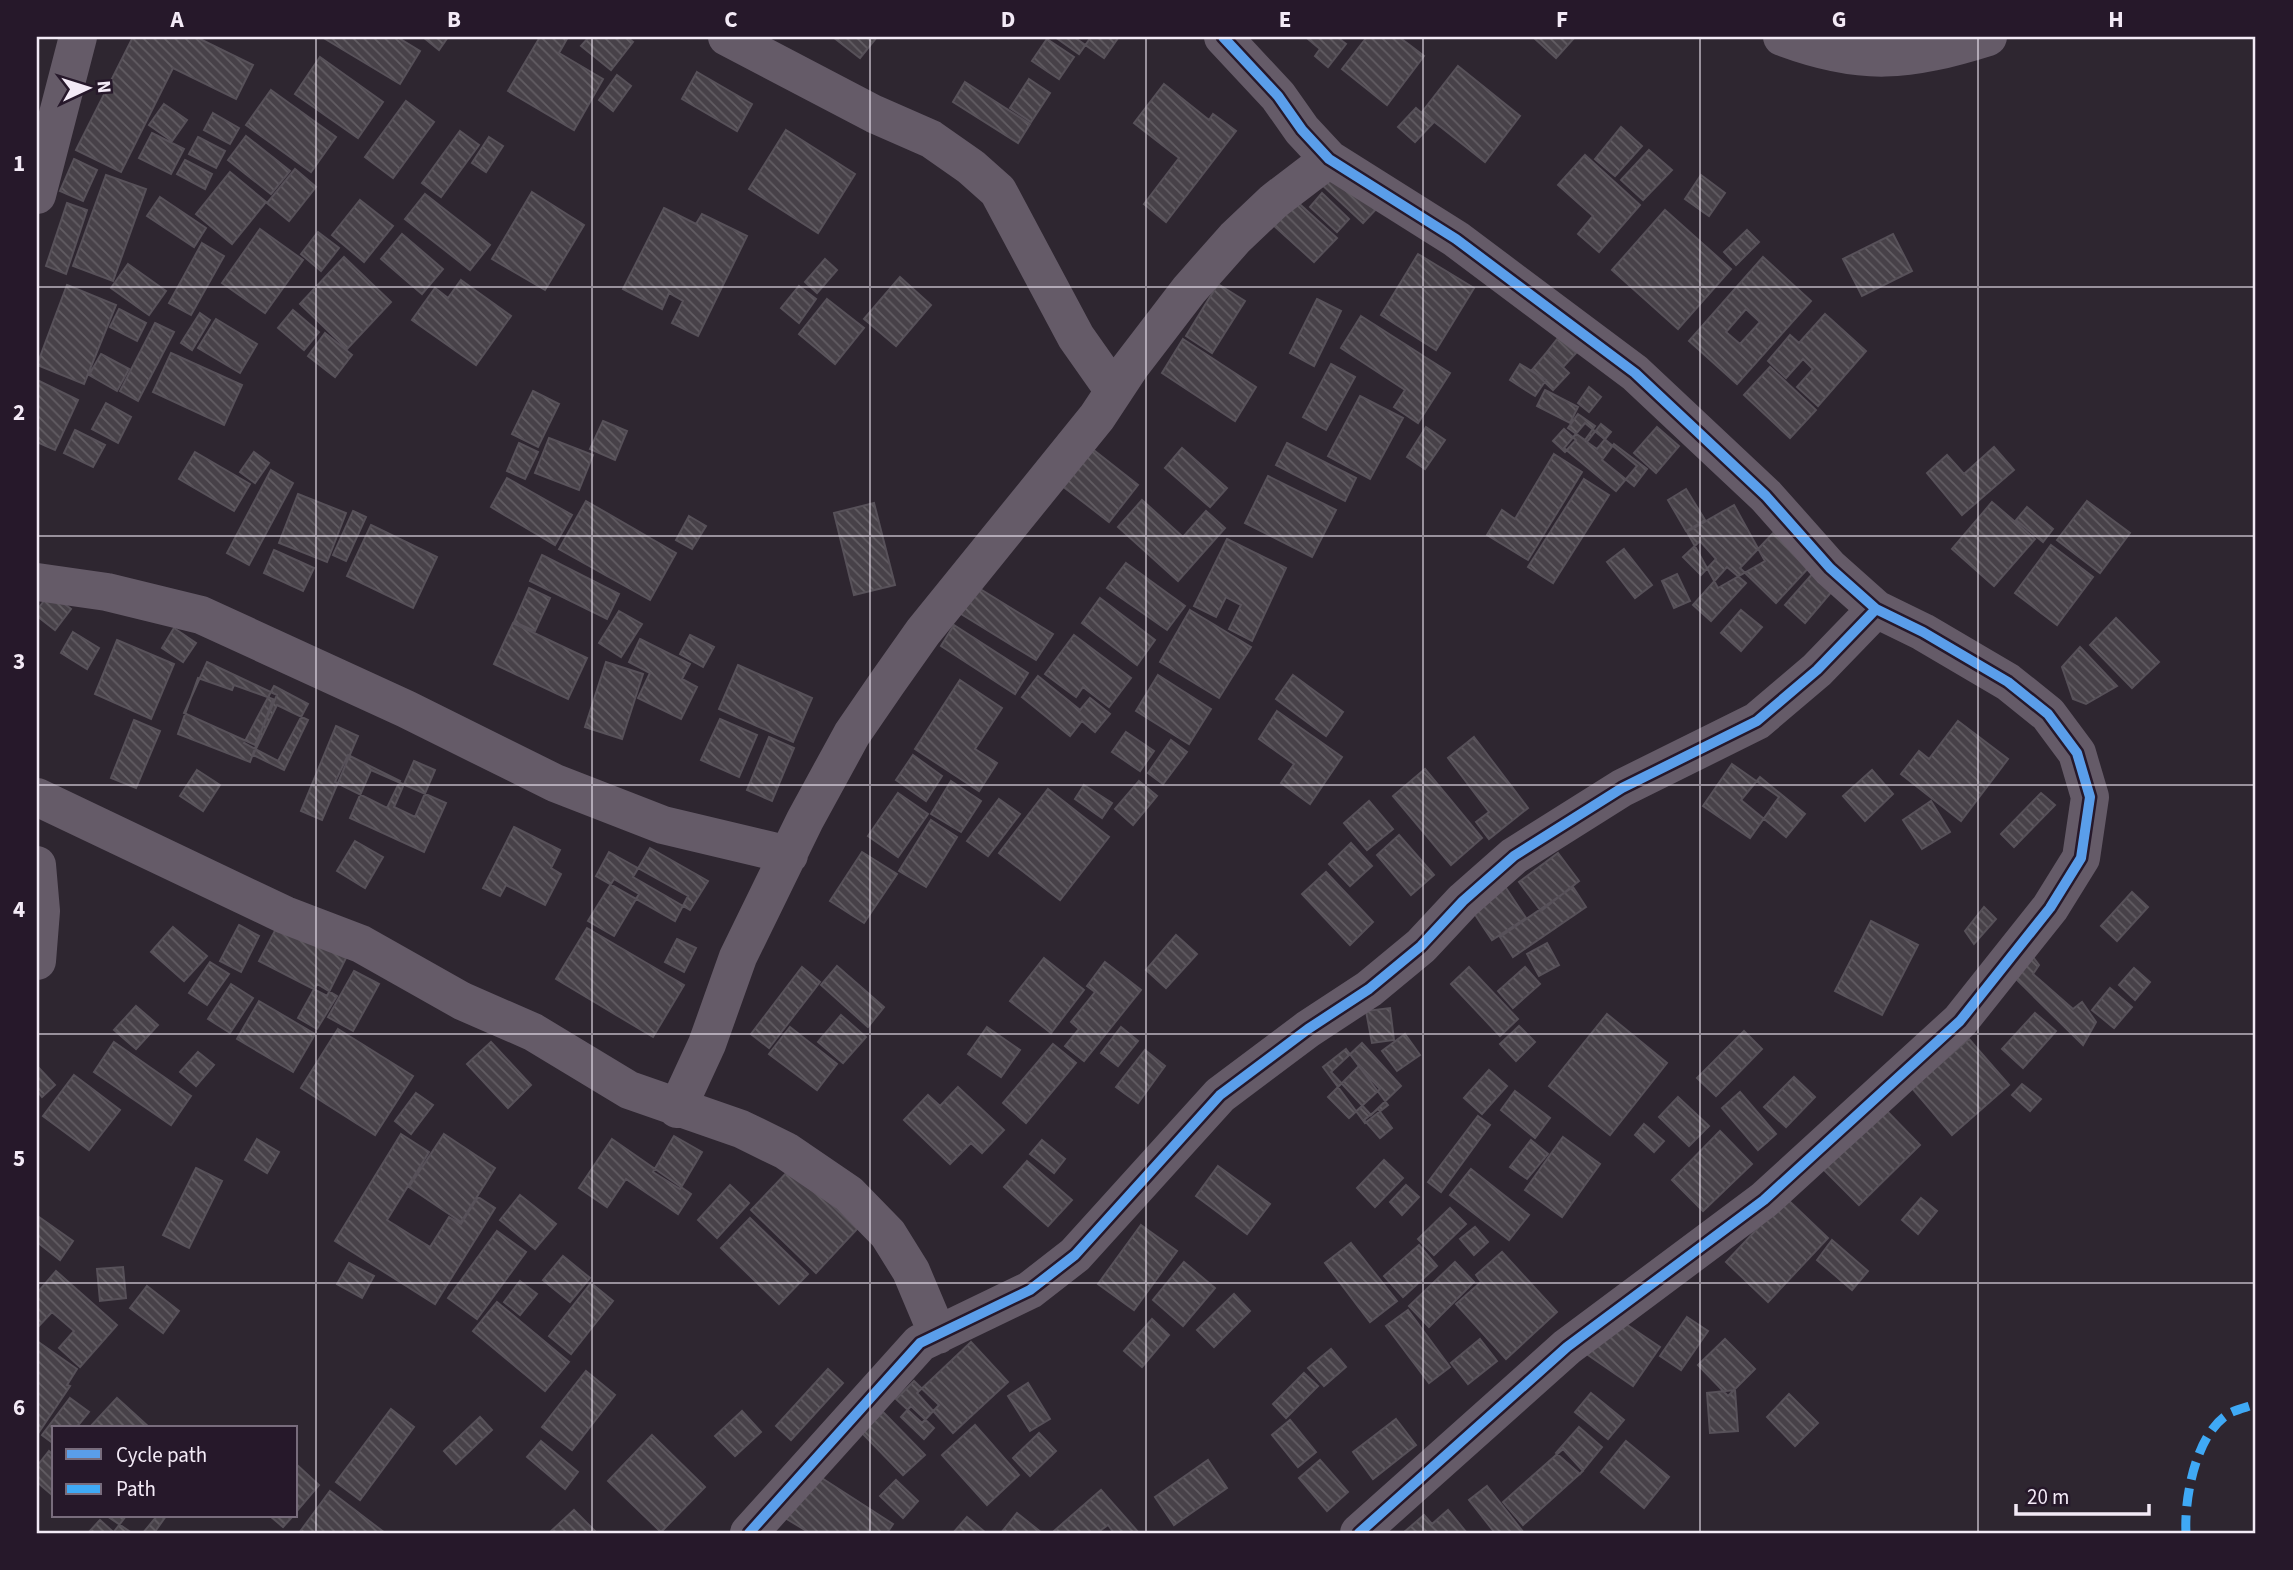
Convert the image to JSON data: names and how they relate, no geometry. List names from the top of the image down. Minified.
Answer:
{"legend":["Cycle path","Path"],"scale_bar":"20 m","north":"right","grid":{"columns":["A","B","C","D","E","F","G","H"],"rows":["1","2","3","4","5","6"]}}
